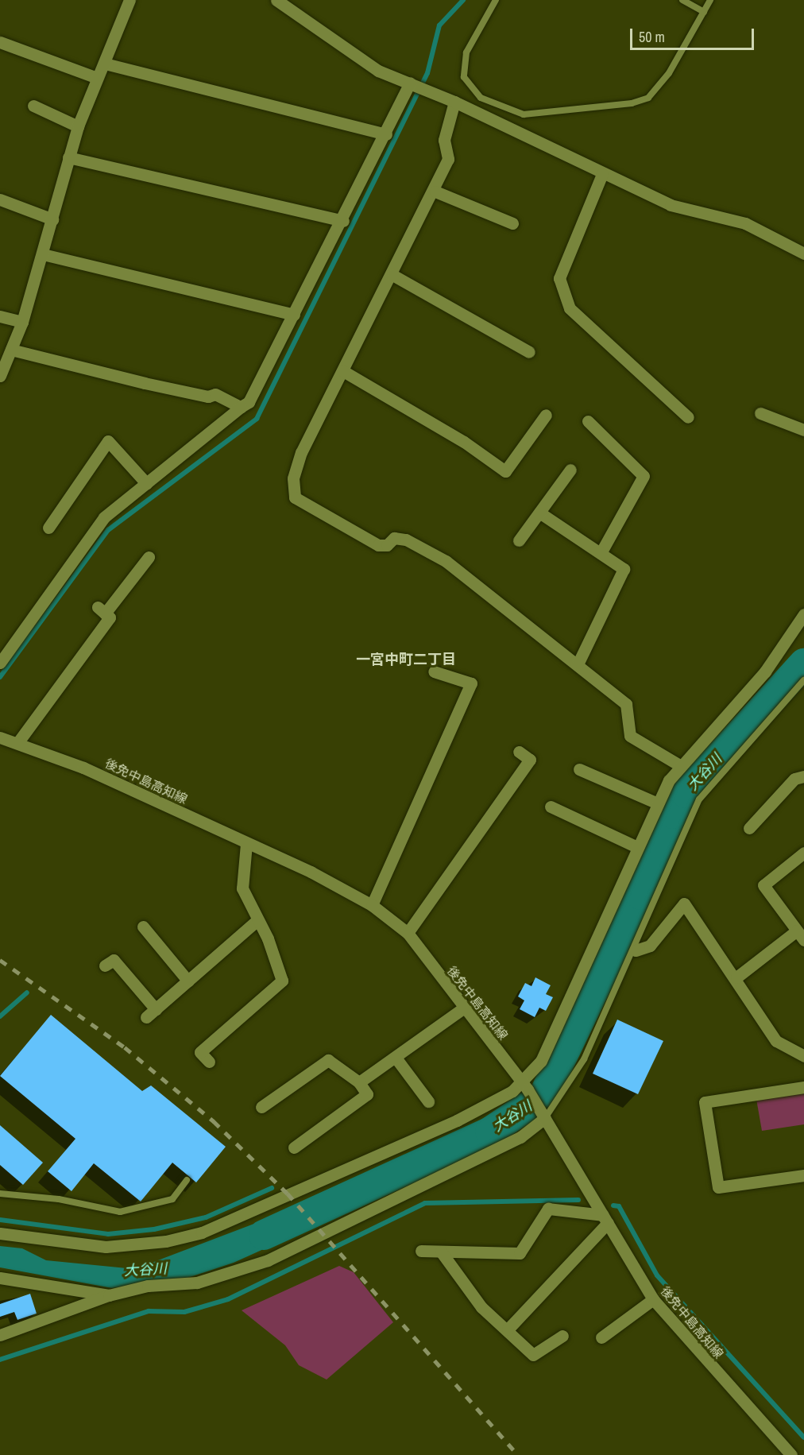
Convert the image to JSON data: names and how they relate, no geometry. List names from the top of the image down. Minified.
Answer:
{"streets":{"street":["後免中島高知線"]},"districts":["一宮中町二丁目"],"water":["大谷川"],"scale_bar":"50 m"}
